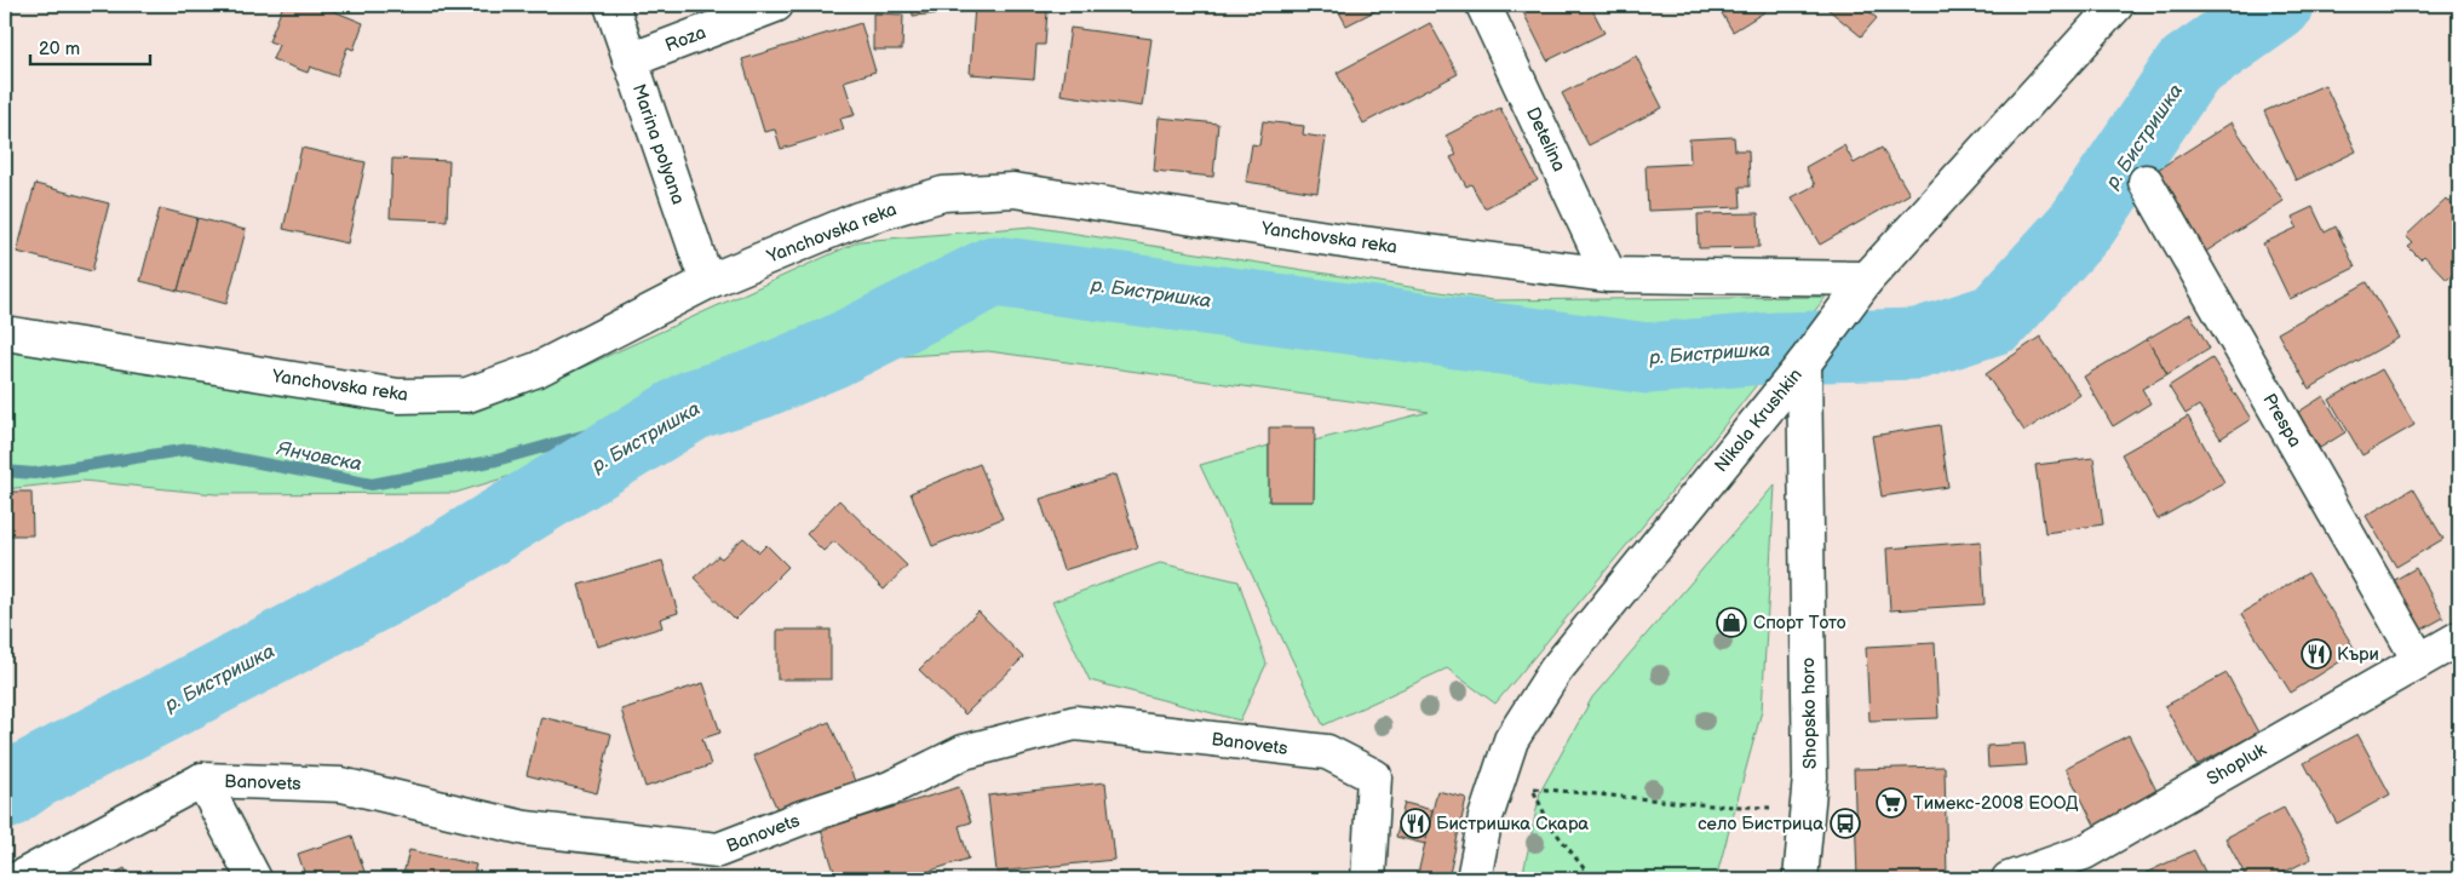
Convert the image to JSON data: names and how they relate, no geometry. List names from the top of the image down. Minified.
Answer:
{"streets":{"street":["Roza","Detelina","Marina polyana","Yanchovska reka","Nikola Krushkin","Prespa","Shopsko horo","Banovets","Shopluk"]},"crossings":[["Roza","Marina polyana"],["Detelina","Yanchovska reka"],["Marina polyana","Yanchovska reka"],["Yanchovska reka","Nikola Krushkin"],["Nikola Krushkin","Shopsko horo"],["Prespa","Shopluk"]],"water":["р. Бистришка","Янчовска"],"places":{"shop":["Спорт Тото"],"restaurant":["Къри","Бистришка Скара"],"supermarket":["Тимекс-2008 ЕООД"],"bus stop":["село Бистрица"]},"scale_bar":"20 m"}
